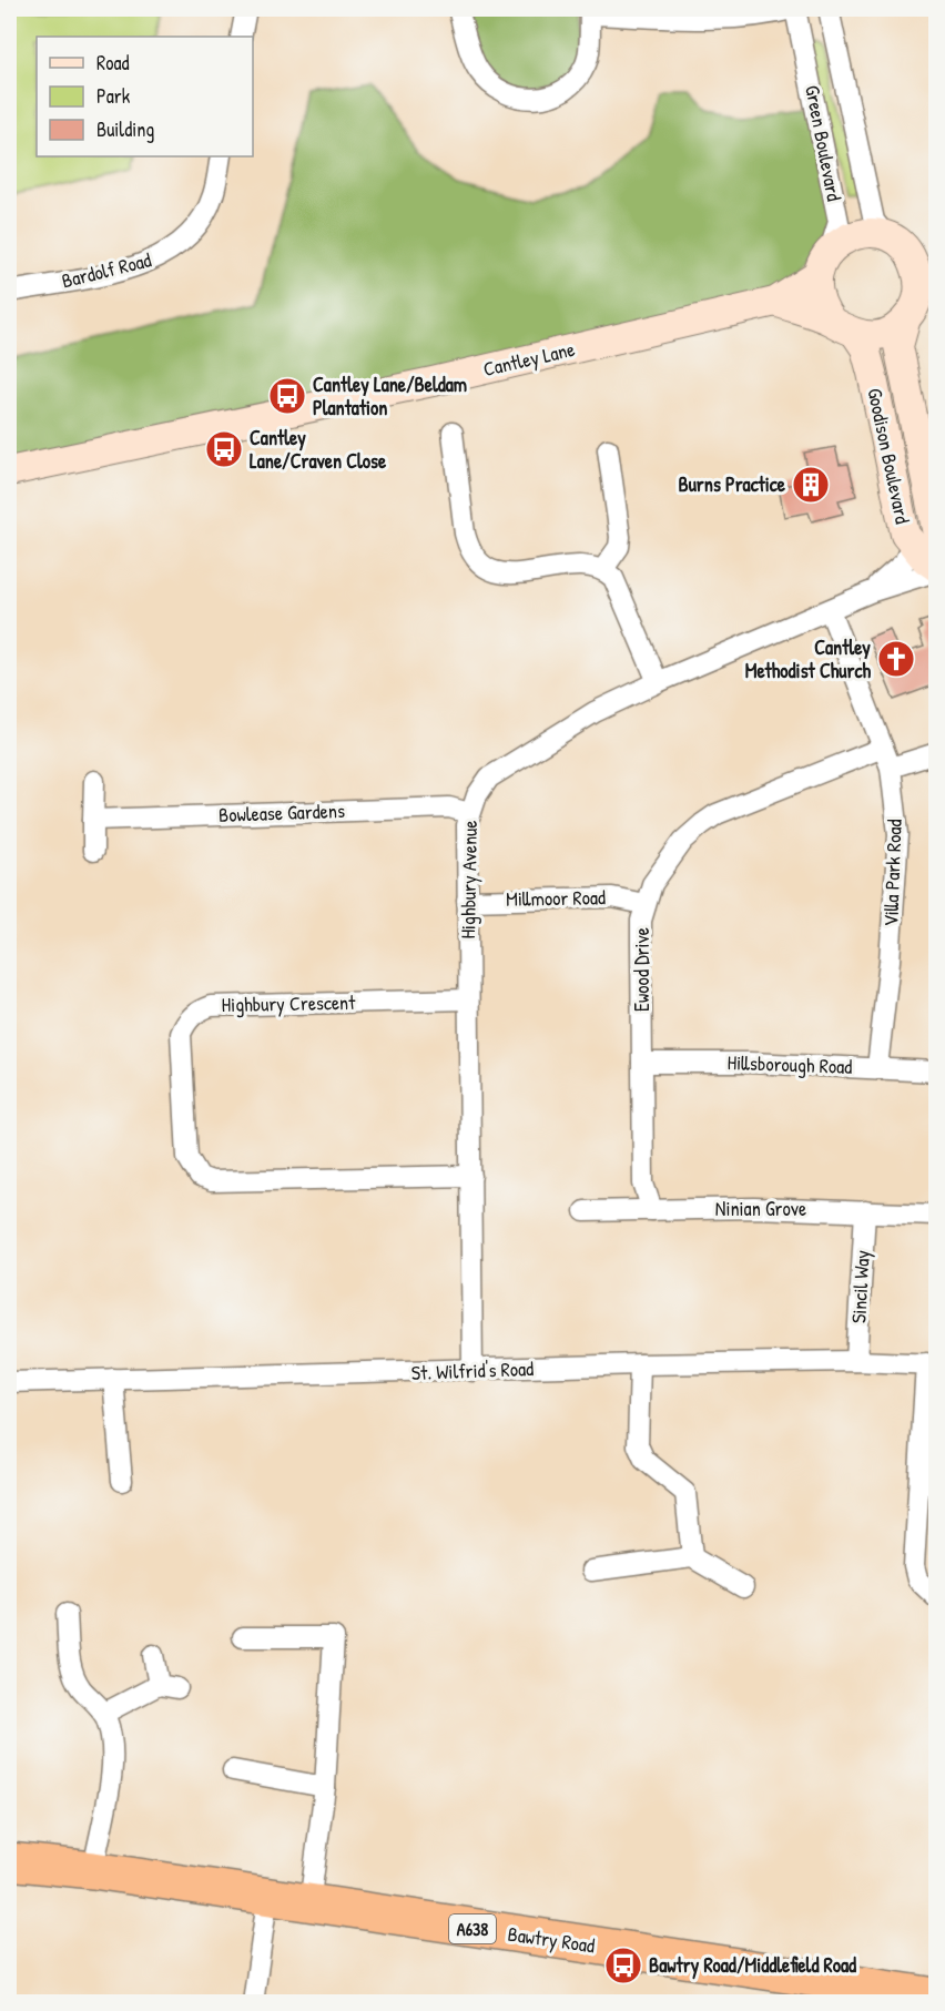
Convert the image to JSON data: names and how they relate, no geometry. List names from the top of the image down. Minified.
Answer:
{"streets":{"highway":["A638","Bawtry Road"],"main road":["Cantley Lane","Goodison Boulevard"],"street":["Green Boulevard","Bardolf Road","Bowlease Gardens","Villa Park Road","Highbury Avenue","Millmoor Road","Ewood Drive","Highbury Crescent","Hillsborough Road","Ninian Grove","Sincil Way","St. Wilfrid's Road"]},"crossings":[["Green Boulevard","Cantley Lane"],["Green Boulevard","Goodison Boulevard"],["Cantley Lane","Goodison Boulevard"],["Bowlease Gardens","Highbury Avenue"],["Villa Park Road","Highbury Avenue"],["Villa Park Road","Ewood Drive"],["Villa Park Road","Hillsborough Road"],["Highbury Avenue","Millmoor Road"],["Highbury Avenue","Highbury Crescent"],["Highbury Avenue","St. Wilfrid's Road"],["Millmoor Road","Ewood Drive"],["Ewood Drive","Hillsborough Road"],["Ewood Drive","Ninian Grove"],["Ninian Grove","Sincil Way"],["Sincil Way","St. Wilfrid's Road"]],"places":{"bus stop":["Cantley Lane/Beldam Plantation","Cantley Lane/Craven Close","Bawtry Road/Middlefield Road"],"building":["Burns Practice"],"church":["Cantley Methodist Church"]},"legend":["Road","Park","Building"]}
